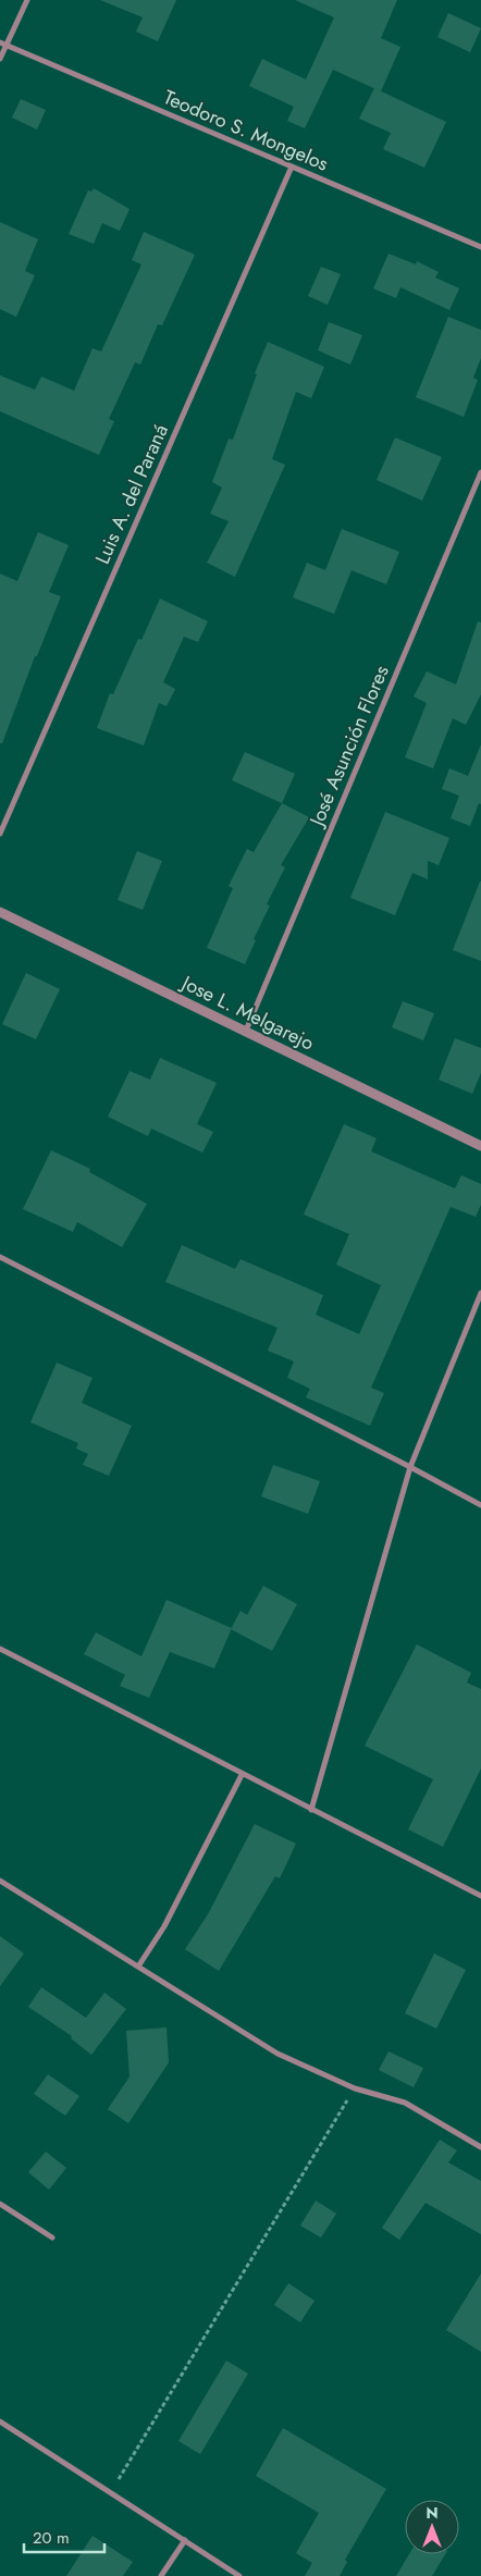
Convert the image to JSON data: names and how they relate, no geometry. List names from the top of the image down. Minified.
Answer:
{"streets":{"street":["Teodoro S. Mongelos","Luis A. del Paraná","José Asunción Flores","Jose L. Melgarejo"]},"crossings":[["Teodoro S. Mongelos","Luis A. del Paraná"],["José Asunción Flores","Jose L. Melgarejo"]],"scale_bar":"20 m","north":"top"}
